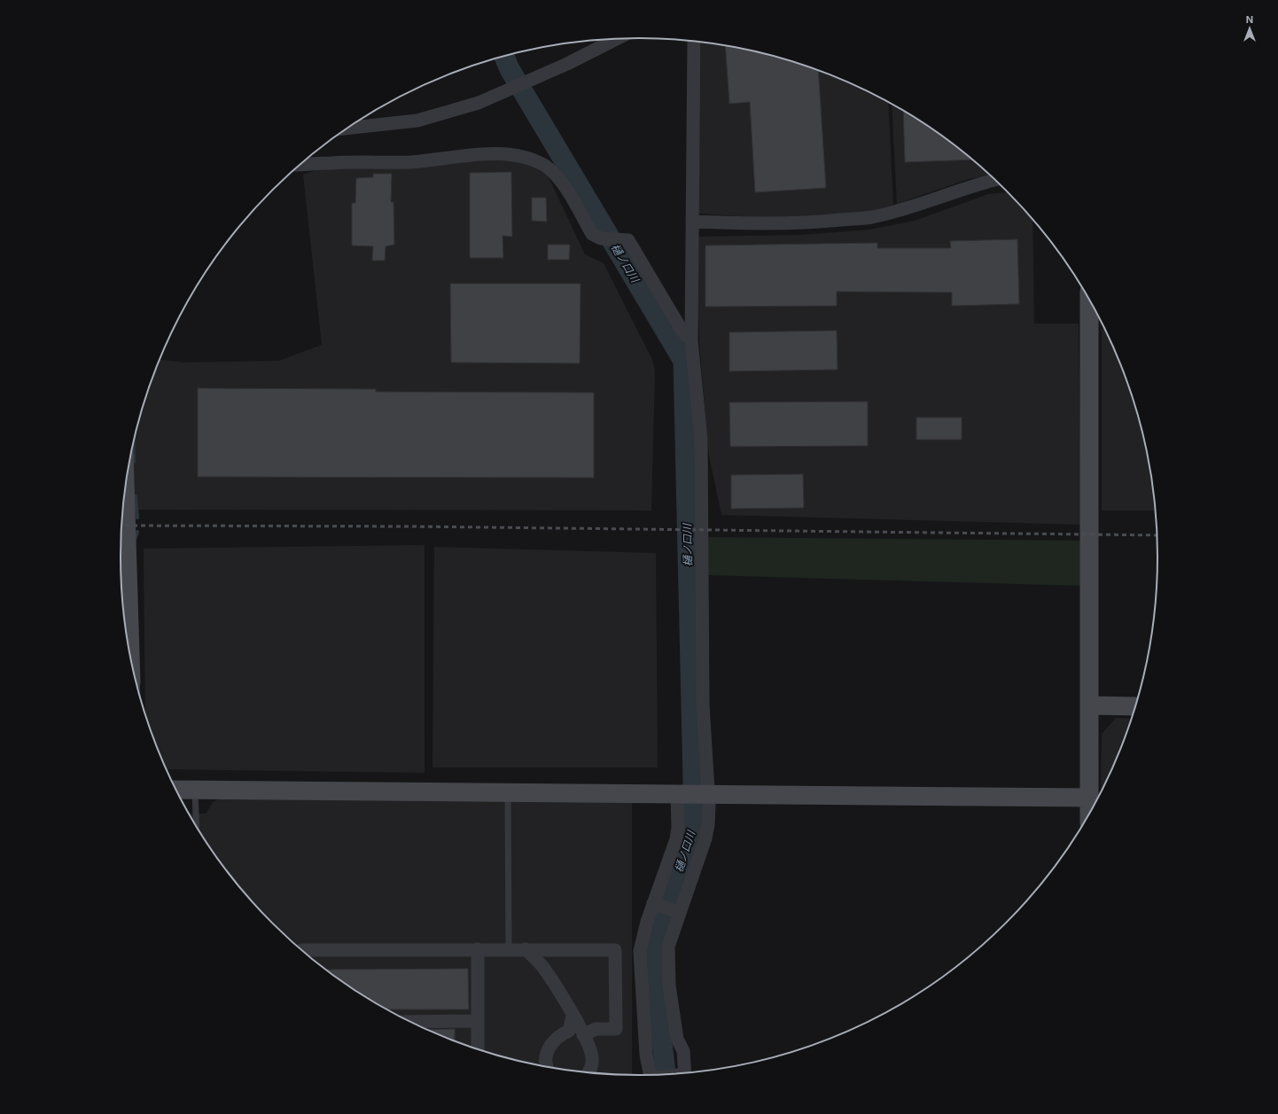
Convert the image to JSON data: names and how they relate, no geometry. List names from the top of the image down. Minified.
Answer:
{"water":["樋ノ口川"],"north":"top"}
